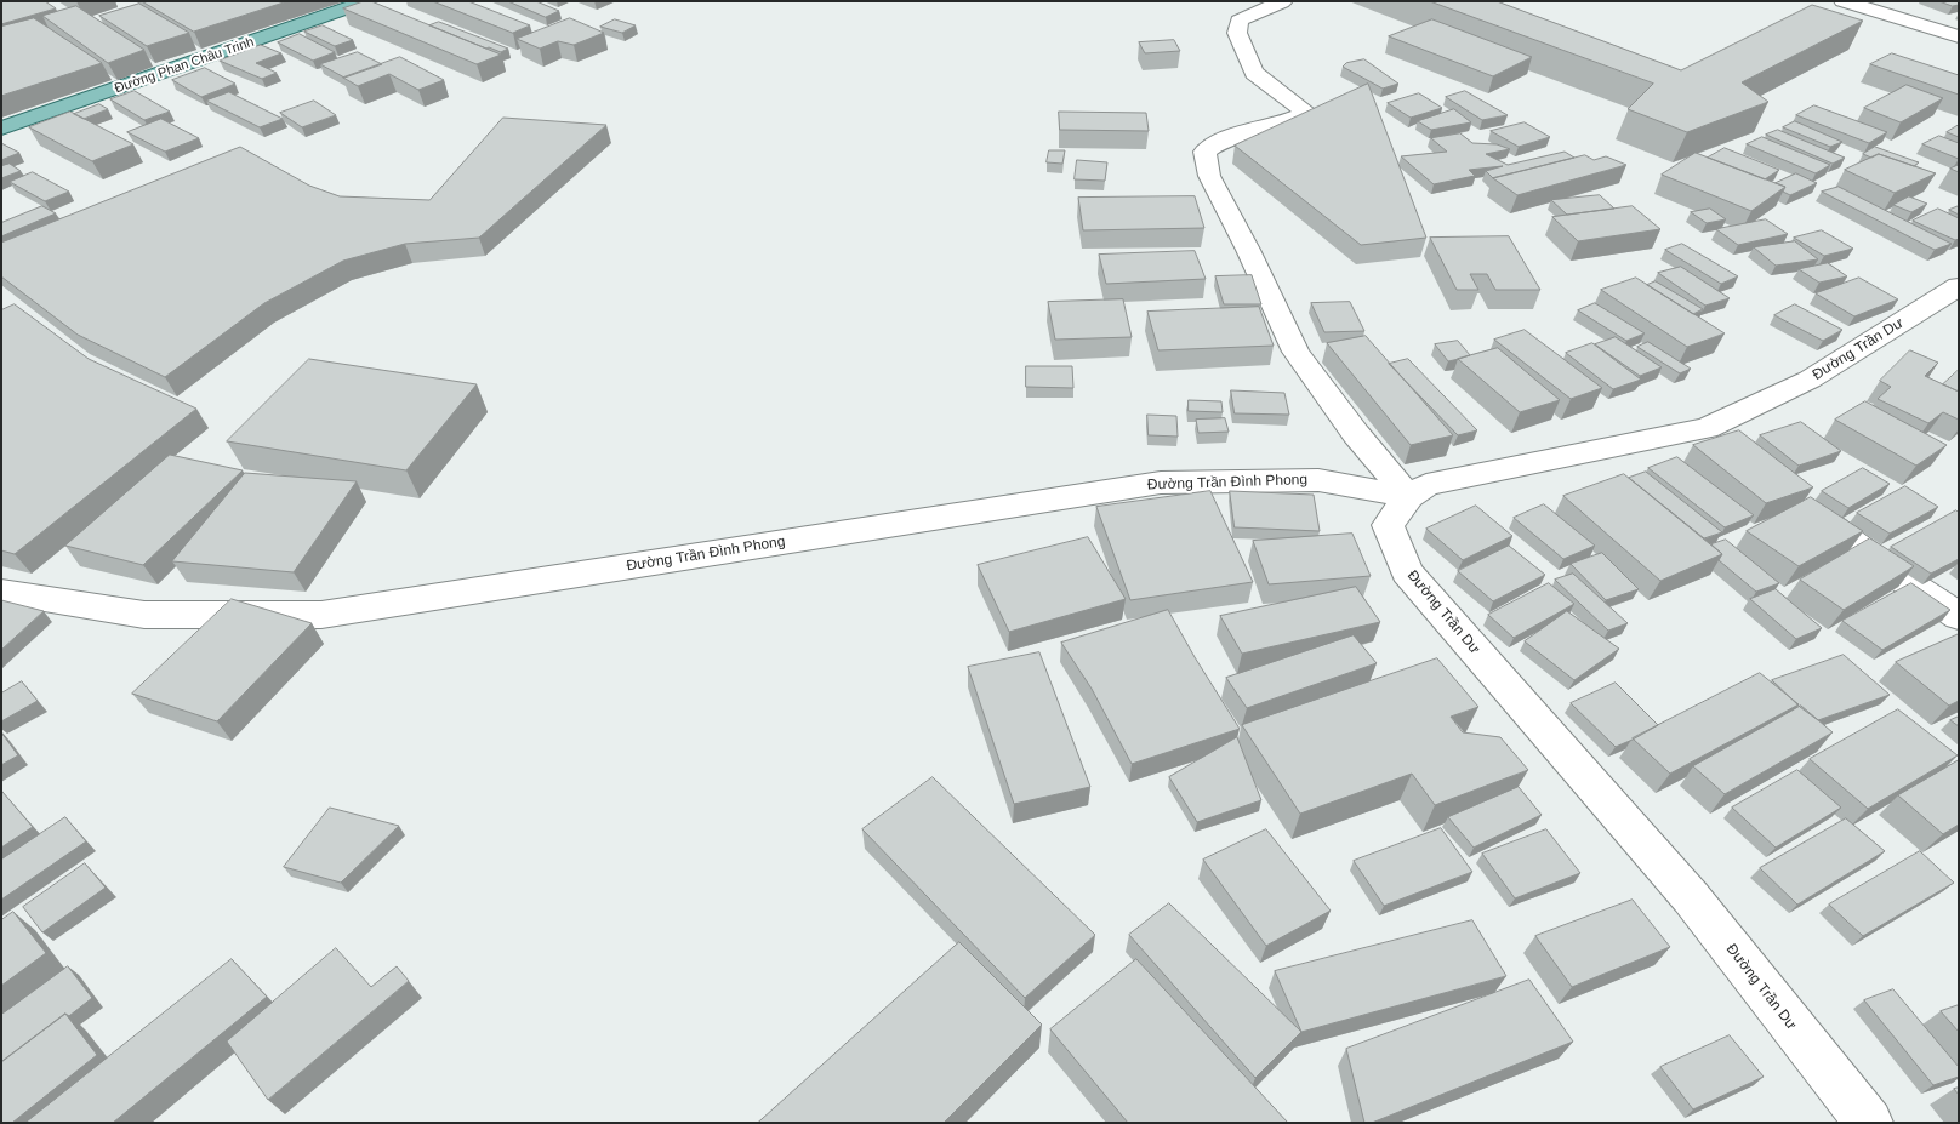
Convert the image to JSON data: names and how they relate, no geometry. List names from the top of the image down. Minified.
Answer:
{"streets":{"main road":["Đường Phan Châu Trinh"],"street":["Đường Trần Dư","Đường Trần Đình Phong"]},"crossings":[["Đường Trần Dư","Đường Trần Đình Phong"]]}
